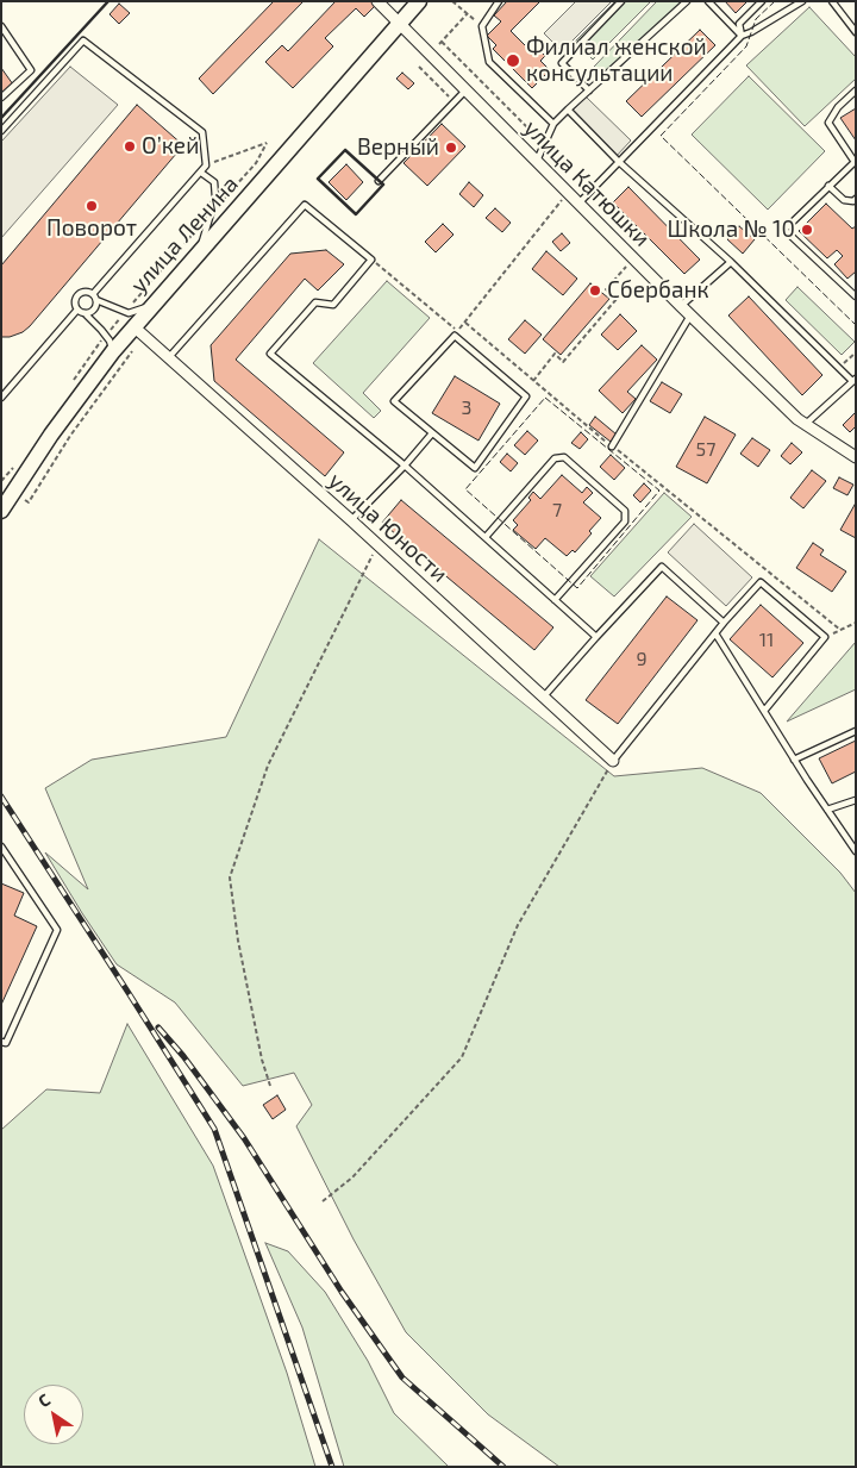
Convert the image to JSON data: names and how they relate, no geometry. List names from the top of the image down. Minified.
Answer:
{"streets":{"main road":["улица Ленина"],"street":["улица Катюшки","улица Юности"]},"crossings":[["улица Катюшки","улица Ленина"],["улица Ленина","улица Юности"]],"places":["Филиал женской консультации","О’кей","Верный","Поворот","Школа № 10","Сбербанк"],"house_numbers":["3","57","7","11","9"],"north":"top left"}
